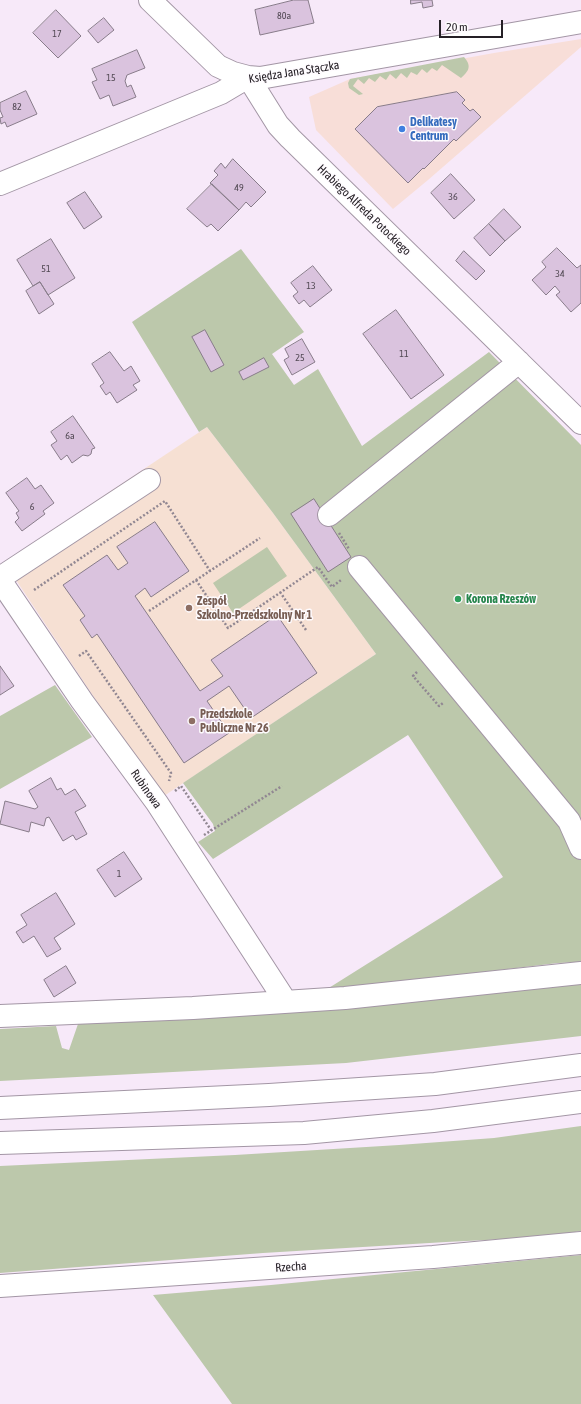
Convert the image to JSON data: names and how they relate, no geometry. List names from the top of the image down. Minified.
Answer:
{"streets":{"street":["Księdza Jana Stączka","Hrabiego Alfreda Potockiego","Rubinowa","Rzecha"]},"crossings":[["Księdza Jana Stączka","Hrabiego Alfreda Potockiego"]],"places":["Delikatesy Centrum","Korona Rzeszów","Zespół Szkolno-Przedszkolny Nr 1","Przedszkole Publiczne Nr 26"],"house_numbers":["80a","17","15","82","49","36","51","34","13","11","25","6a","6","1"],"scale_bar":"20 m"}
